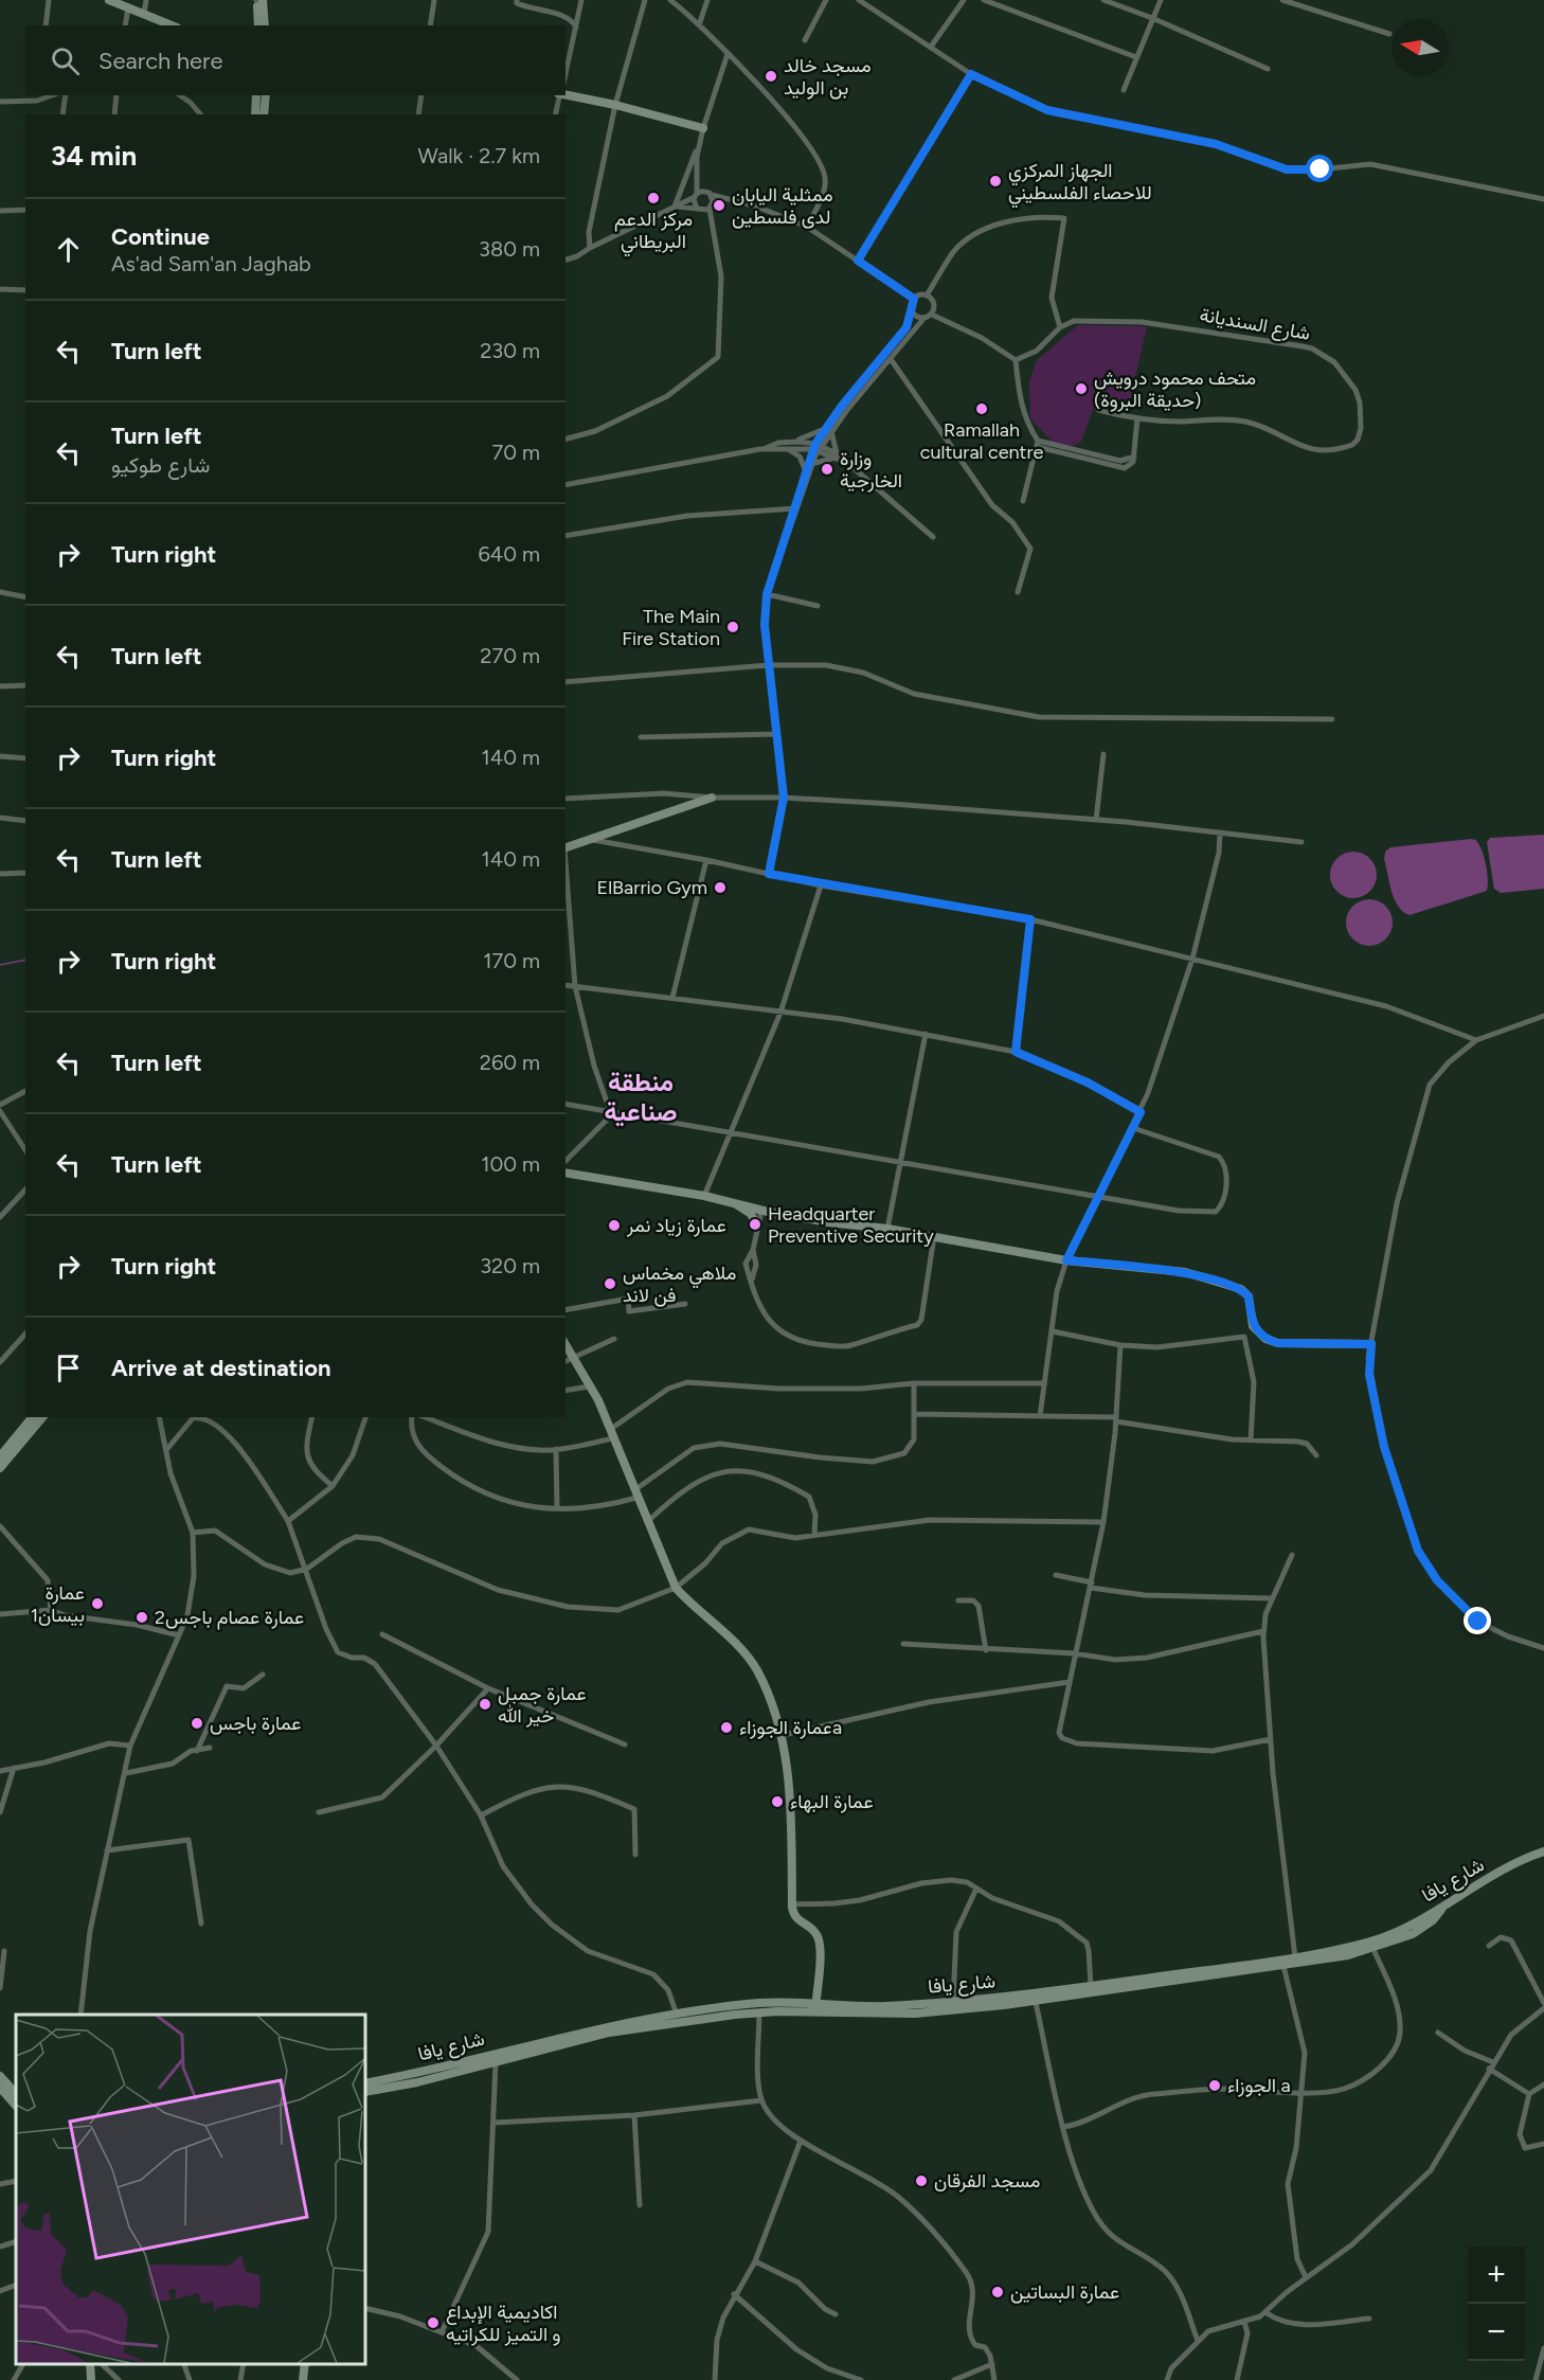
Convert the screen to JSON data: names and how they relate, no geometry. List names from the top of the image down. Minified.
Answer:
{"streets":{"street":["شارع السنديانة","شارع يافا"]},"districts":["منطقة صناعية"],"places":["مسجد خالد بن الوليد","الجهاز المركزي للاحصاء الفلسطيني","مركز الدعم البريطاني","ممثلية اليابان لدى فلسطين","متحف محمود درويش (حديقة البروة)","Ramallah cultural centre","وزارة الخارجية","The Main Fire Station","ElBarrio Gym","Headquarter Preventive Security","عمارة زياد نمر","ملاهي مخماس فن لاند","عمارة بيسان1","عمارة عصام باجس2","عمارة جميل خير الله","عمارة باجس","عمارة الجوزاءa","عمارة البهاء","الجوزاء a","مسجد الفرقان","عمارة البساتين","اكاديمية الإبداع و التميز للكراتيه"],"north":"left","page":{"search":"Search here","heading":["34 min","Walk · 2.7 km"],"list":[["Continue","As'ad Sam'an Jaghab","380 m"],["Turn left","230 m"],["Turn left","شارع طوكيو","70 m"],["Turn right","640 m"],["Turn left","270 m"],["Turn right","140 m"],["Turn left","140 m"],["Turn right","170 m"],["Turn left","260 m"],["Turn left","100 m"],["Turn right","320 m"],"Arrive at destination"],"map_buttons":["+","−"]}}
